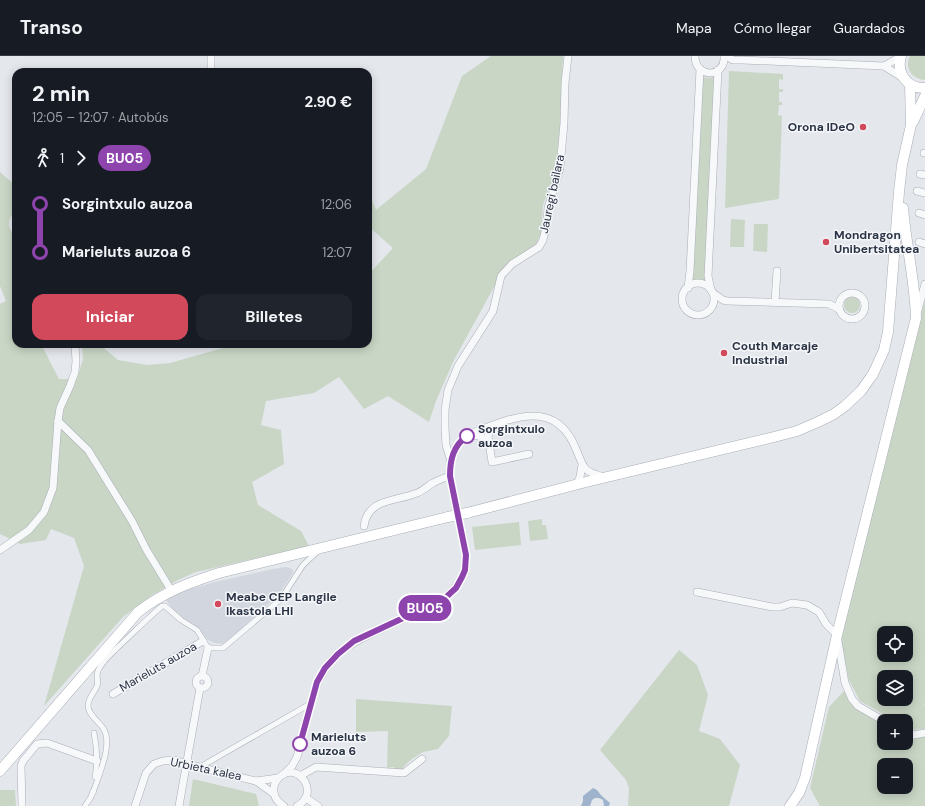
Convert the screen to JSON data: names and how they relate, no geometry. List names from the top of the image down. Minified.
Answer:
{"streets":{"street":["Jauregi bailara","Marieluts auzoa","Urbieta kalea"]},"crossings":[["Marieluts auzoa","Urbieta kalea"]],"places":["Orona IDeO","Mondragon Unibertsitatea","Couth Marcaje Industrial","Sorgintxulo auzoa","Meabe CEP Langile Ikastola LHI","Marieluts auzoa 6"],"lines":["bus line BU05"],"page":{"header":"Transo","nav":["Mapa","Cómo llegar","Guardados"],"on_map":"BU05","heading":["2 min","12:05 – 12:07 · Autobús","2.90 €"],"legs":["1","BU05"],"list":[{"name":"Sorgintxulo auzoa","value":"12:06"},{"name":"Marieluts auzoa 6","value":"12:07"}],"buttons":["Iniciar","Billetes"],"map_buttons":["+","−"]}}
